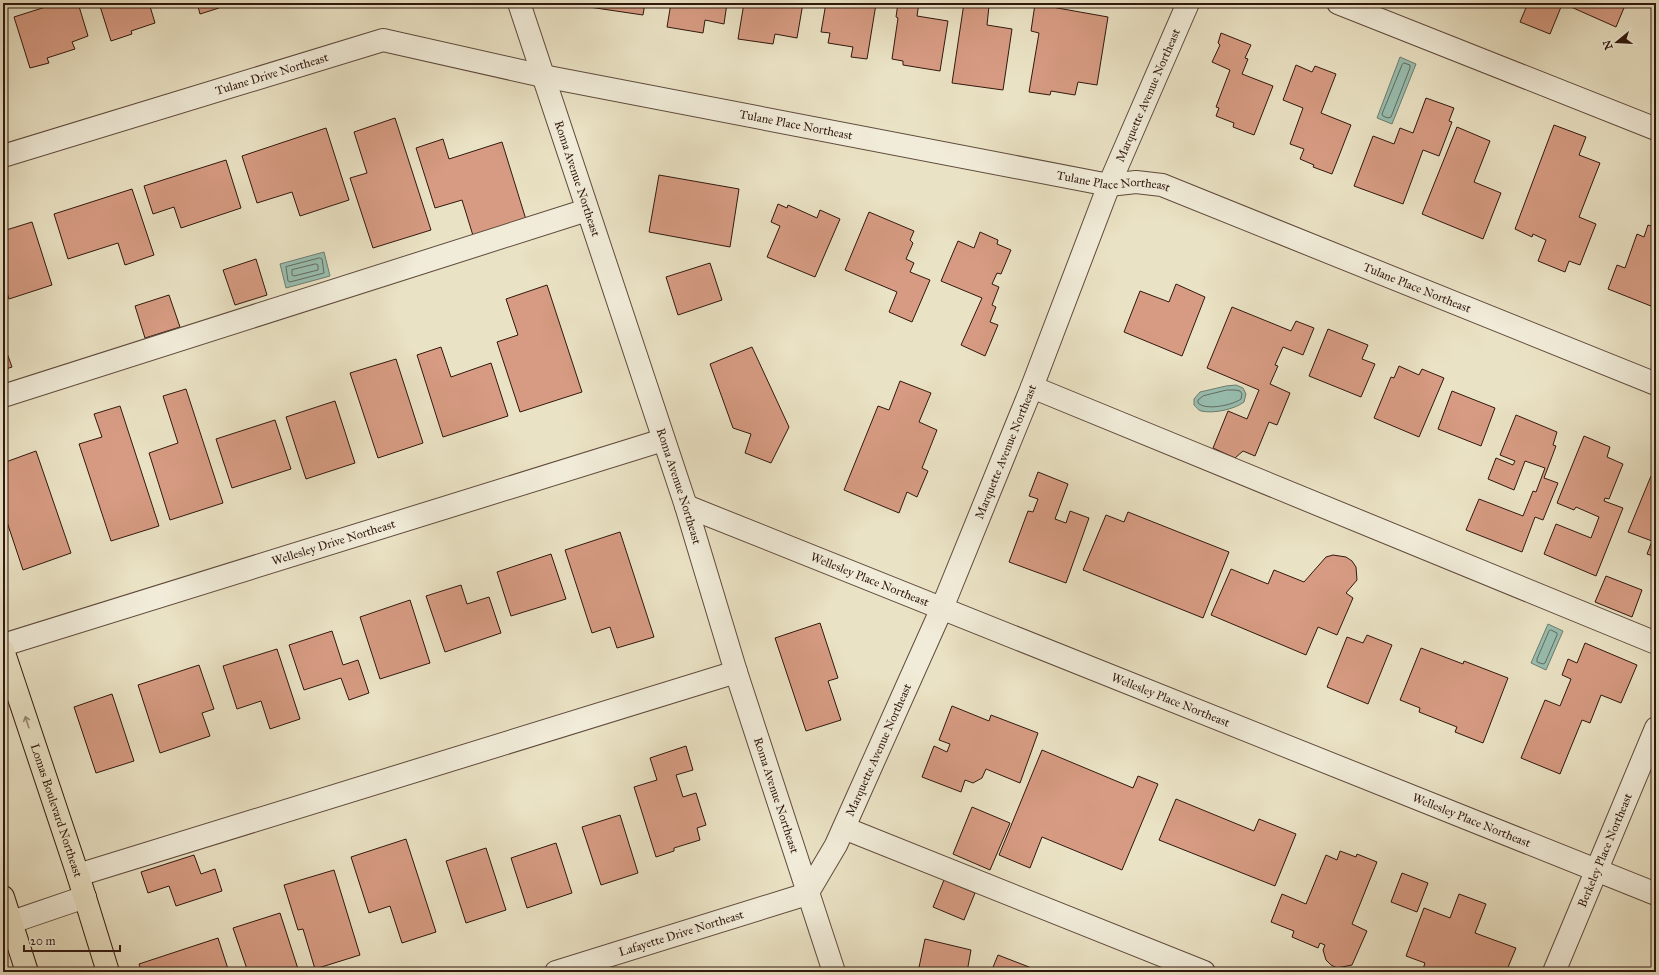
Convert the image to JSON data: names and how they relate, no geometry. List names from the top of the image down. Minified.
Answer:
{"streets":{"main road":["Lomas Boulevard Northeast"],"street":["Tulane Drive Northeast","Marquette Avenue Northeast","Tulane Place Northeast","Roma Avenue Northeast","Wellesley Drive Northeast","Wellesley Place Northeast","Berkeley Place Northeast","Lafayette Drive Northeast"]},"crossings":[["Tulane Drive Northeast","Tulane Place Northeast"],["Tulane Drive Northeast","Roma Avenue Northeast"],["Marquette Avenue Northeast","Tulane Place Northeast"],["Marquette Avenue Northeast","Roma Avenue Northeast"],["Marquette Avenue Northeast","Wellesley Place Northeast"],["Marquette Avenue Northeast","Lafayette Drive Northeast"],["Tulane Place Northeast","Roma Avenue Northeast"],["Roma Avenue Northeast","Wellesley Drive Northeast"],["Roma Avenue Northeast","Wellesley Place Northeast"],["Roma Avenue Northeast","Lafayette Drive Northeast"],["Wellesley Place Northeast","Berkeley Place Northeast"]],"one_way":["Lomas Boulevard Northeast"],"scale_bar":"20 m","north":"left"}
